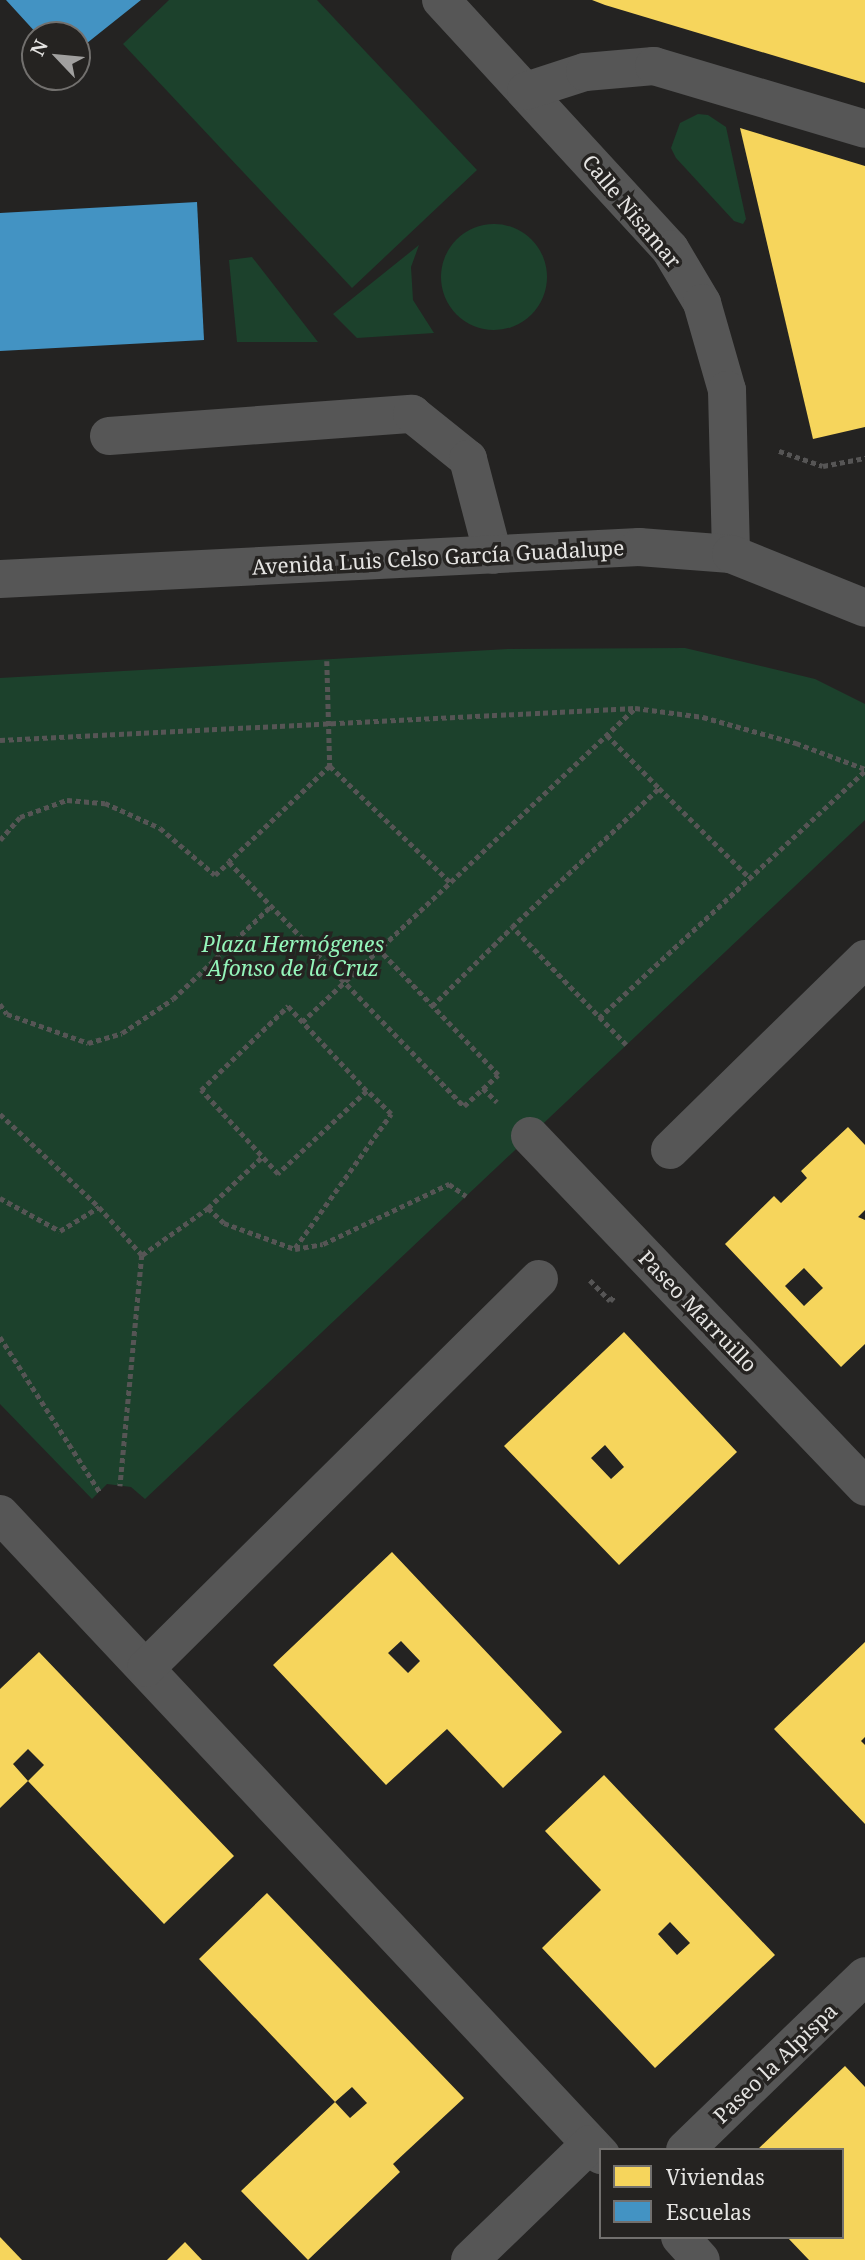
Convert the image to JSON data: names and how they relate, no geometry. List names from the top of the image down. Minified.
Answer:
{"streets":{"street":["Calle Nisamar","Avenida Luis Celso García Guadalupe","Paseo Marruillo","Paseo la Alpispa"]},"crossings":[["Calle Nisamar","Avenida Luis Celso García Guadalupe"]],"parks":["Plaza Hermógenes Afonso de la Cruz"],"legend":["Viviendas","Escuelas"],"north":"top left"}
